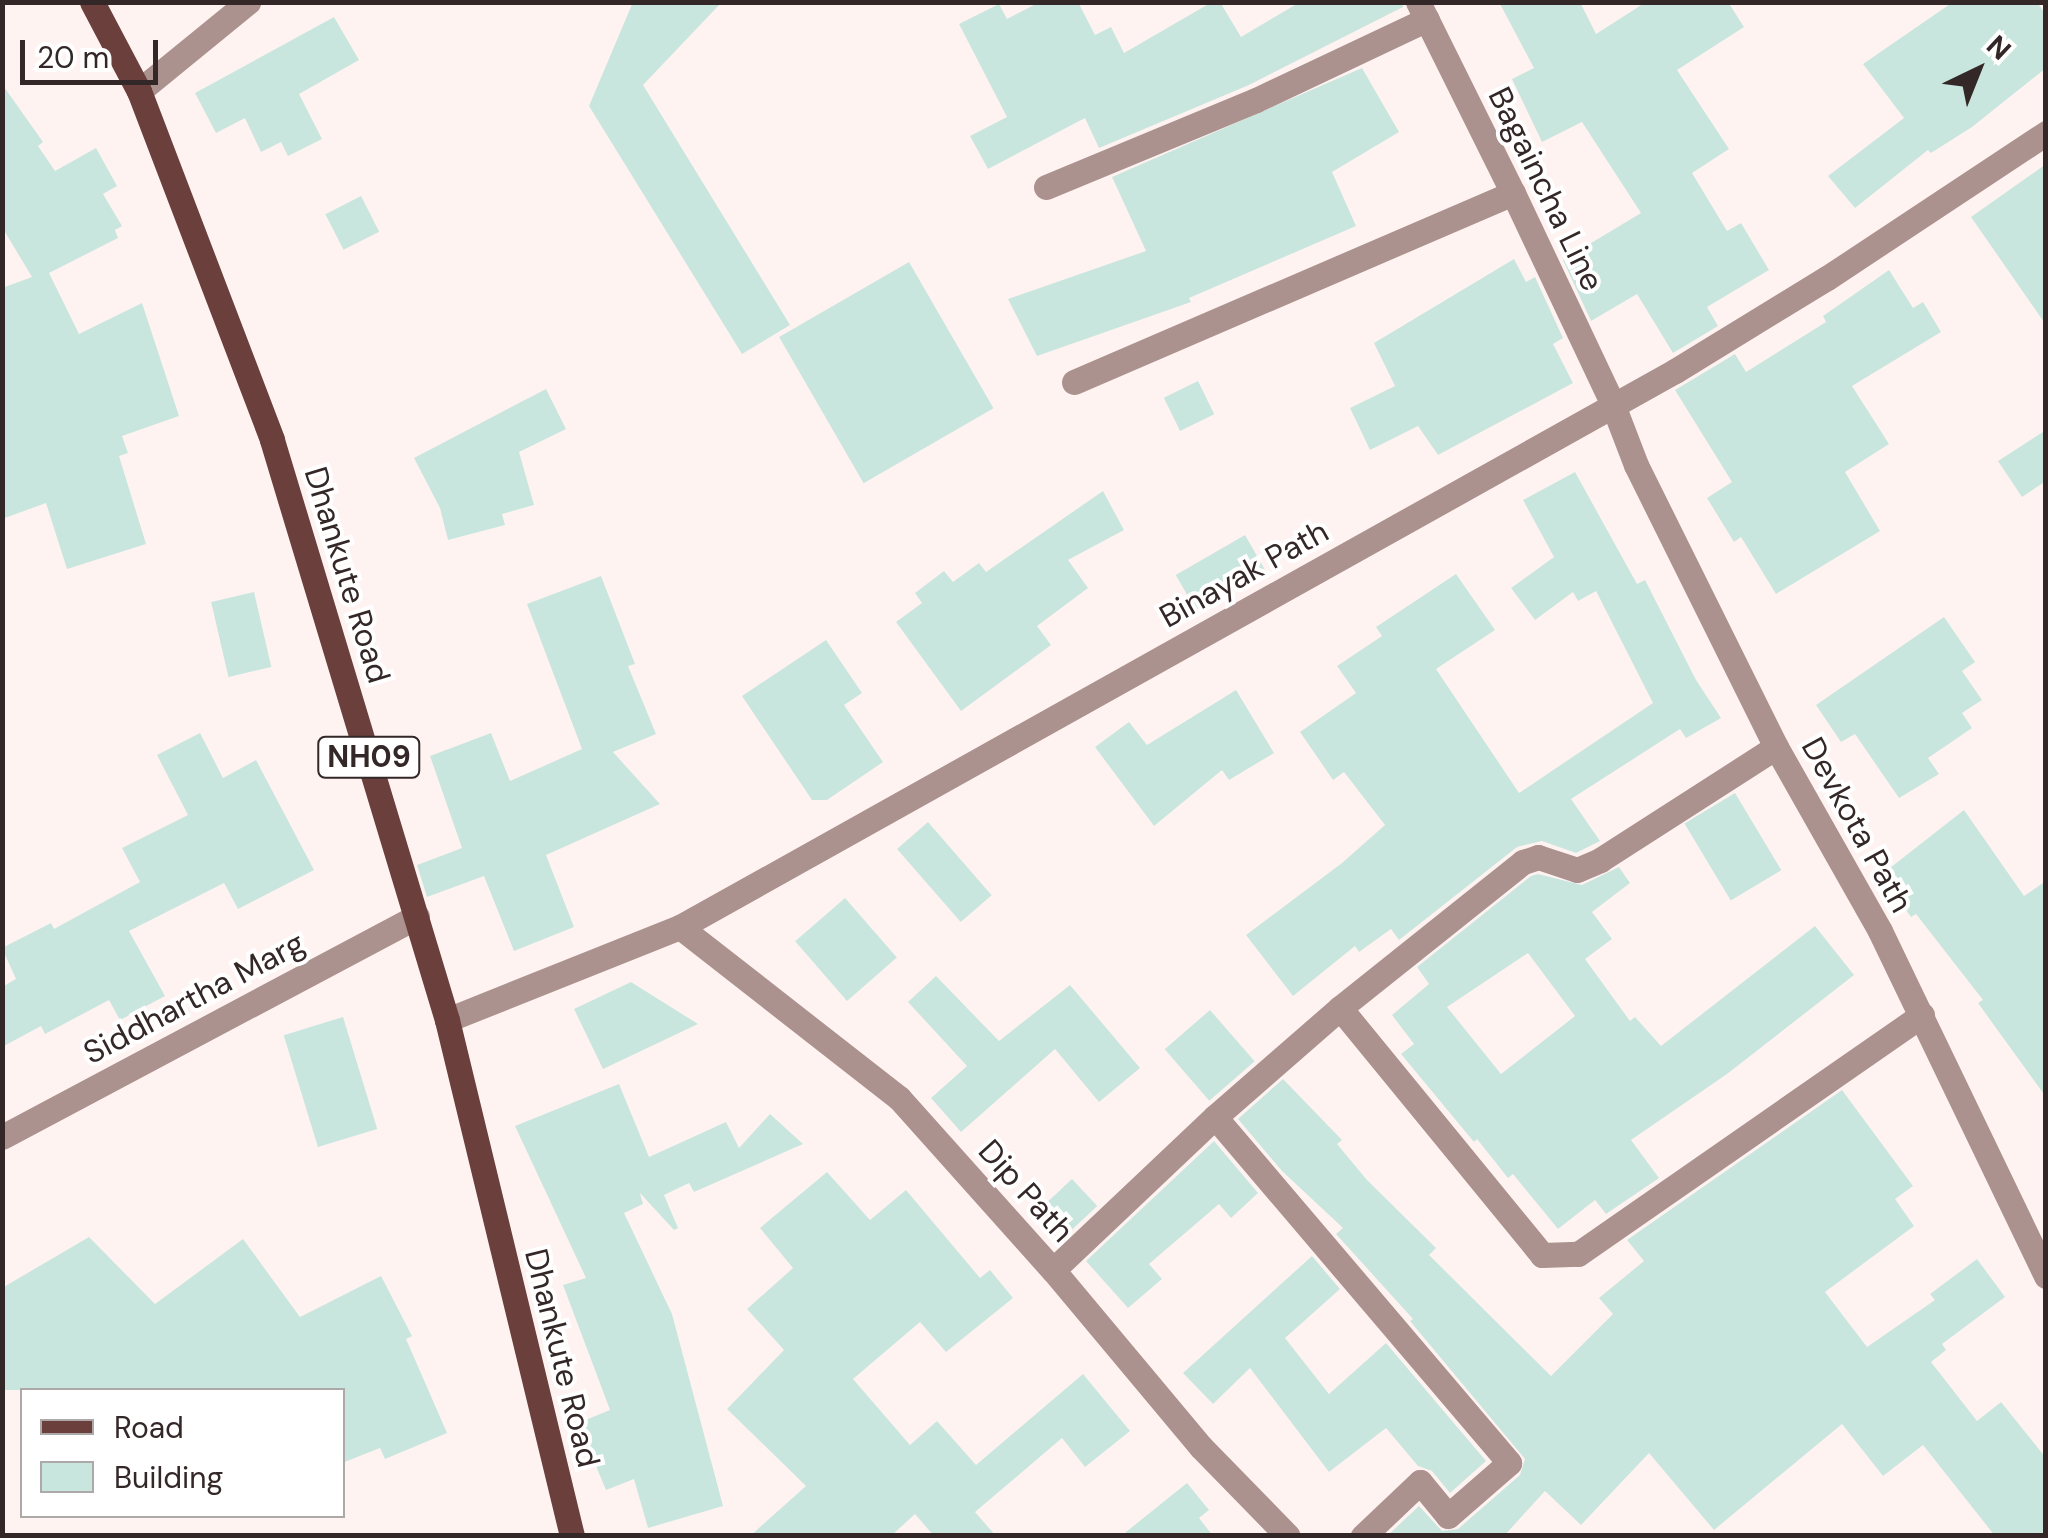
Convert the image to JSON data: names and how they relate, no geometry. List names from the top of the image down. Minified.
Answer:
{"streets":{"main road":["Dhankute Road","NH09"],"street":["Bagaincha Line","Binayak Path","Devkota Path","Siddhartha Marg","Dip Path"]},"crossings":[["Bagaincha Line","Binayak Path"],["Bagaincha Line","Devkota Path"],["Binayak Path","Dhankute Road"],["Binayak Path","Devkota Path"],["Binayak Path","Dip Path"],["Dhankute Road","Siddhartha Marg"]],"legend":["Road","Building"],"scale_bar":"20 m","north":"top right"}
